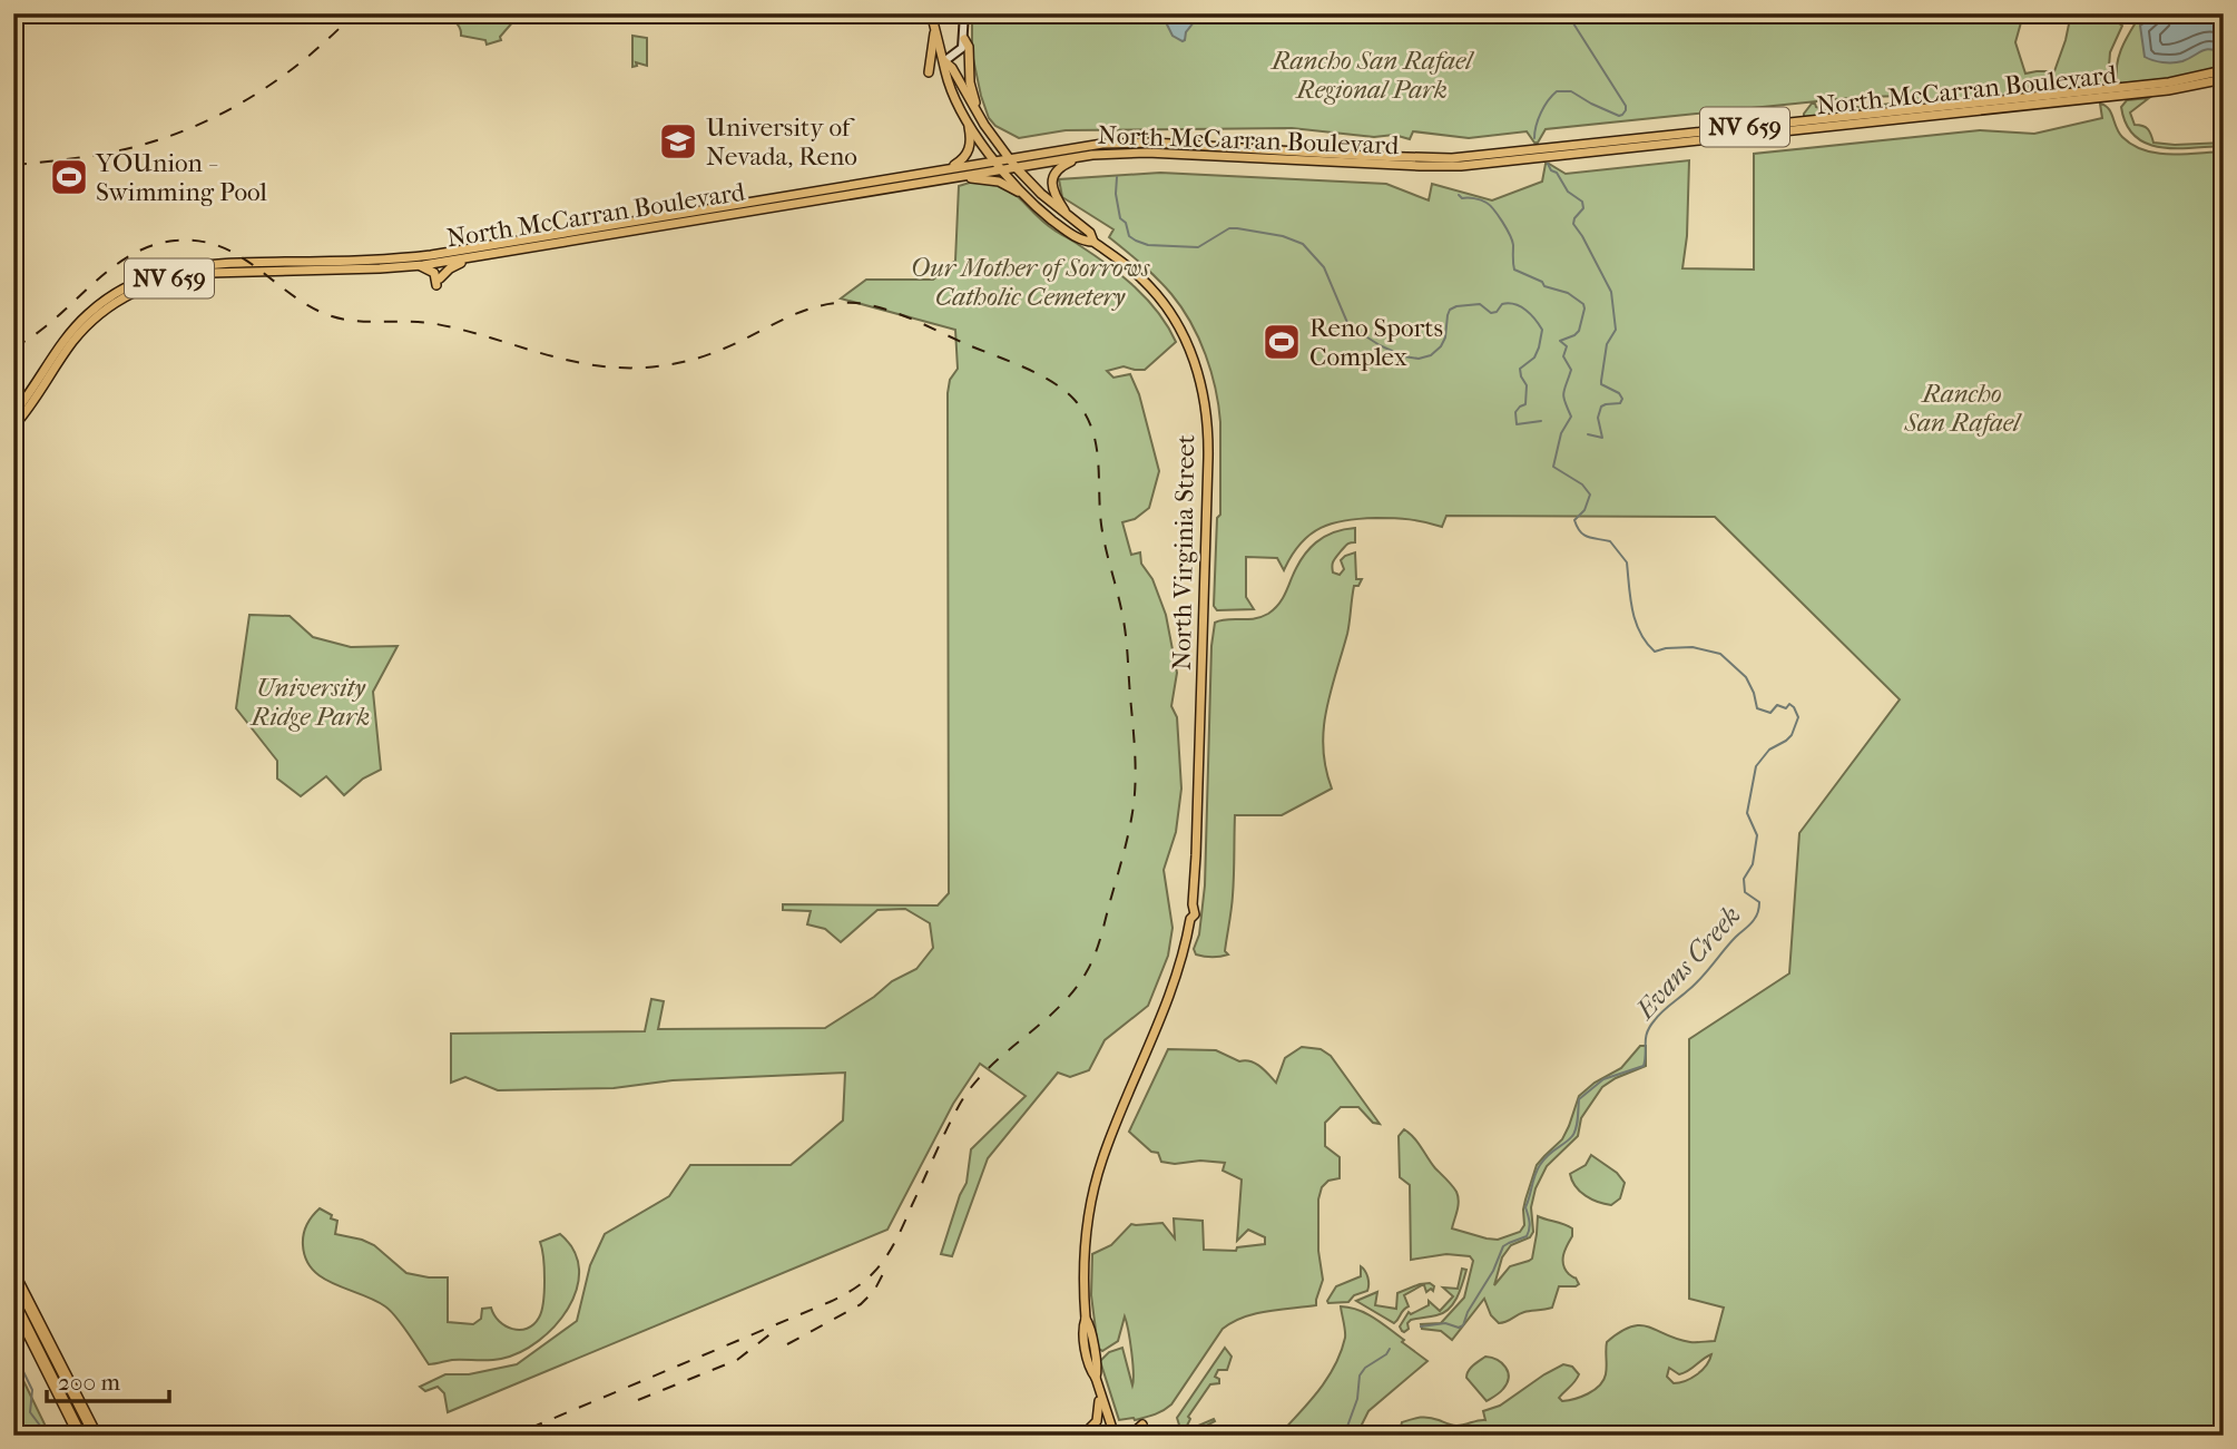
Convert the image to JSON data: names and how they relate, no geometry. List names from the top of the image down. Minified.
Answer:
{"streets":{"main road":["North McCarran Boulevard","NV 659","North Virginia Street"]},"crossings":[["North McCarran Boulevard","North Virginia Street"]],"water":["Evans Creek"],"parks":["Rancho San Rafael Regional Park","Our Mother of Sorrows Catholic Cemetery","Rancho San Rafael","University Ridge Park"],"places":{"school or university":["University of Nevada, Reno"],"sports":["YOUnion - Swimming Pool","Reno Sports Complex"]},"scale_bar":"200 m"}
